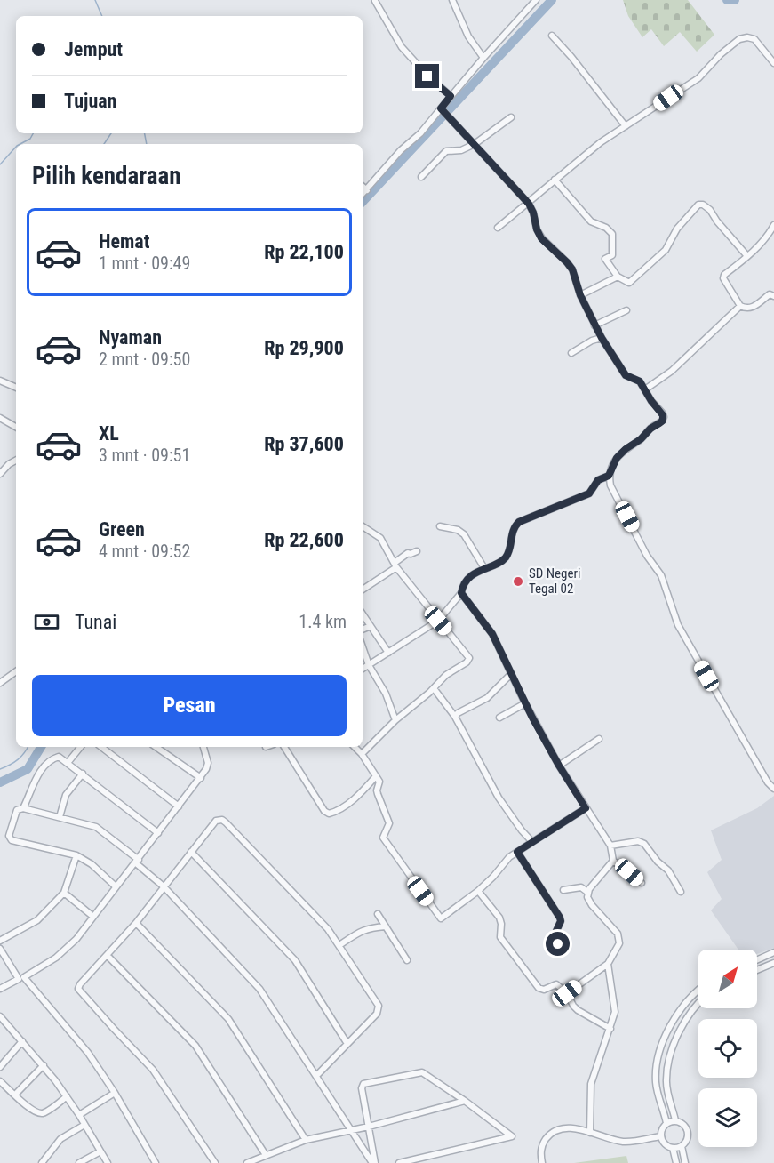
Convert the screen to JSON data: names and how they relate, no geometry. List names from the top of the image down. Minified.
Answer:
{"places":["SD Negeri Tegal 02"],"north":"top right","page":{"banner":["Jemput","Tujuan"],"heading":"Pilih kendaraan","list":[{"name":"Hemat","note":"1 mnt · 09:49","value":"Rp 22,100"},{"name":"Nyaman","note":"2 mnt · 09:50","value":"Rp 29,900"},{"name":"XL","note":"3 mnt · 09:51","value":"Rp 37,600"},{"name":"Green","note":"4 mnt · 09:52","value":"Rp 22,600"}],"pay":["Tunai","1.4 km"],"buttons":"Pesan"}}
